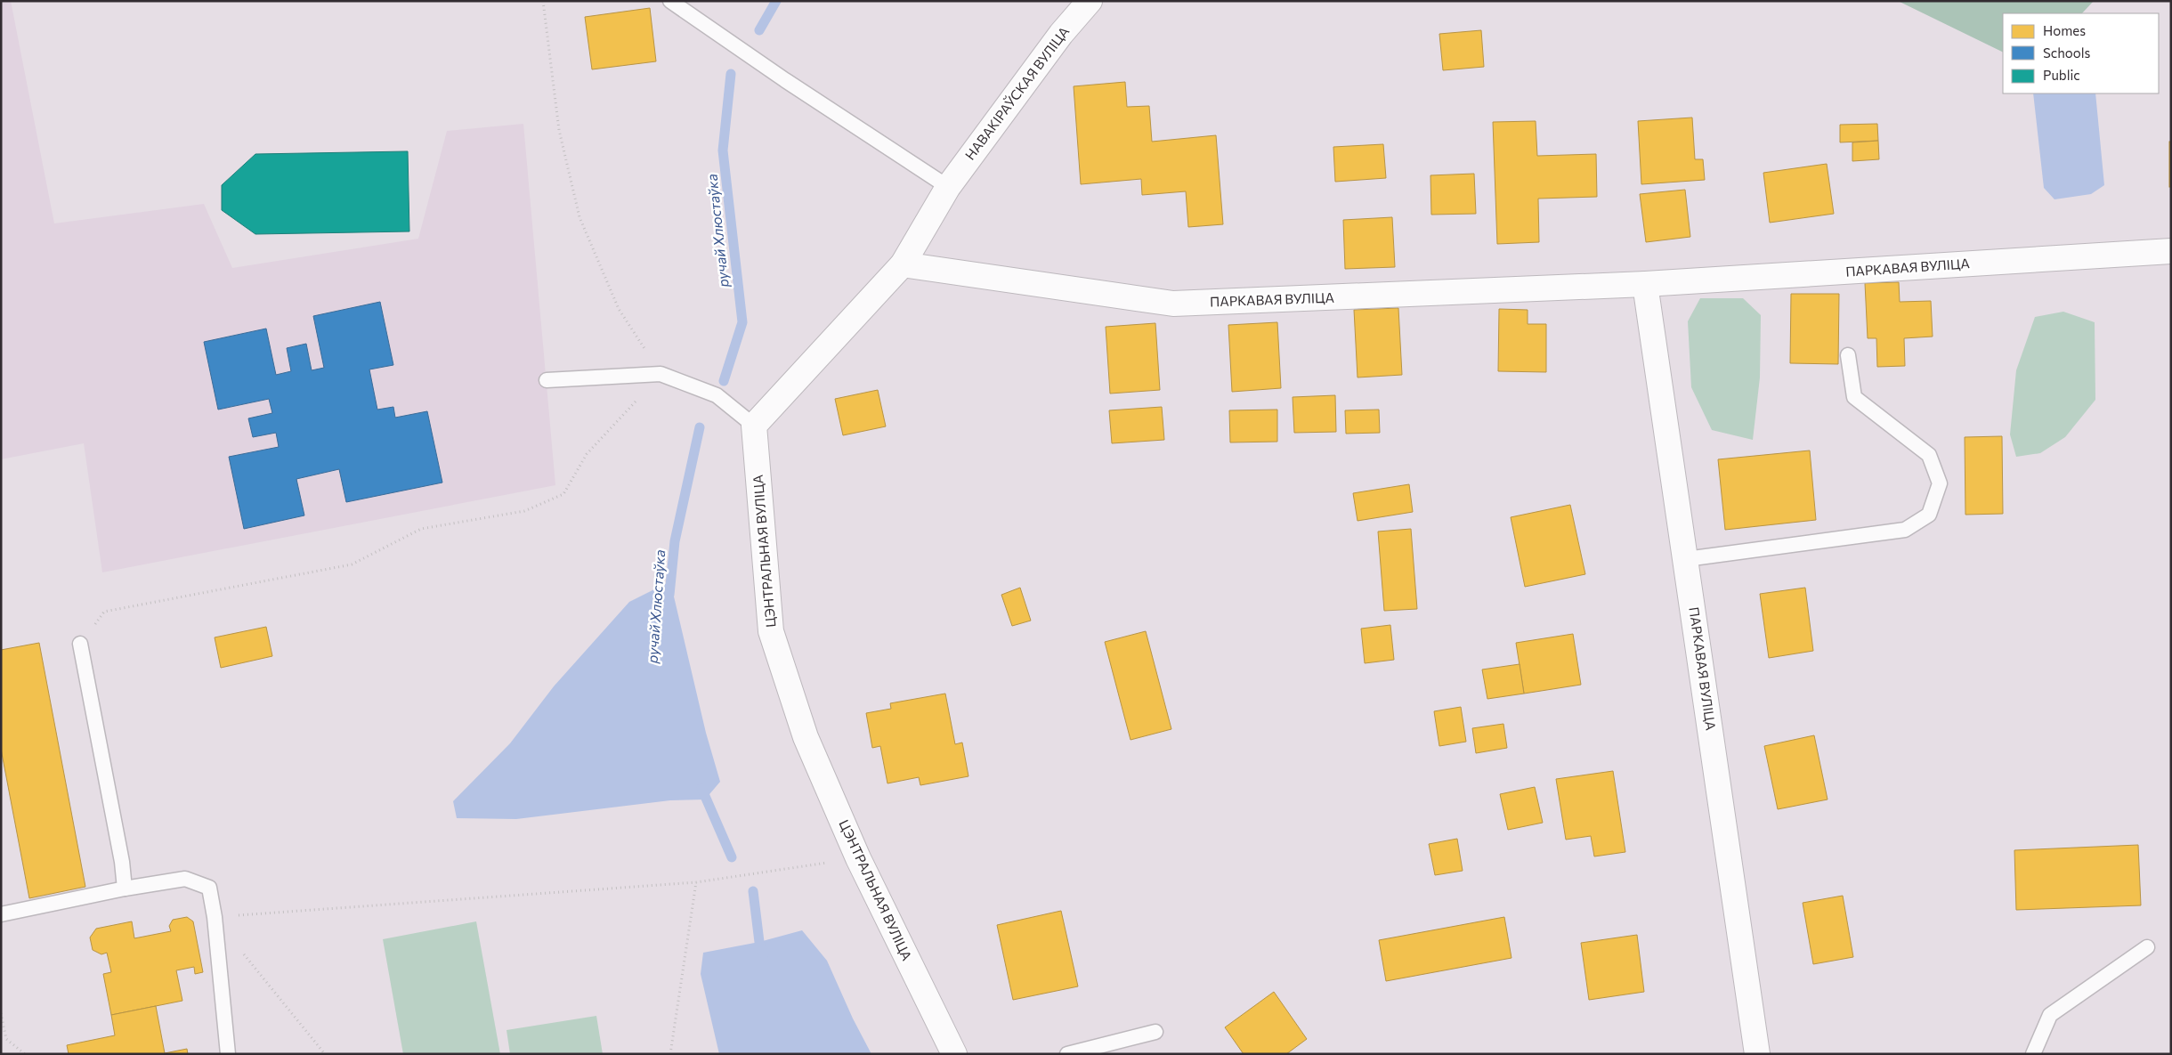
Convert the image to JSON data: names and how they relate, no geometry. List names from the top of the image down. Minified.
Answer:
{"streets":{"street":["НАВАКІРАЎСКАЯ ВУЛІЦА","ПАРКАВАЯ ВУЛІЦА","ЦЭНТРАЛЬНАЯ ВУЛІЦА"]},"water":["ручай Хлюстаўка"],"legend":["Homes","Schools","Public"]}
